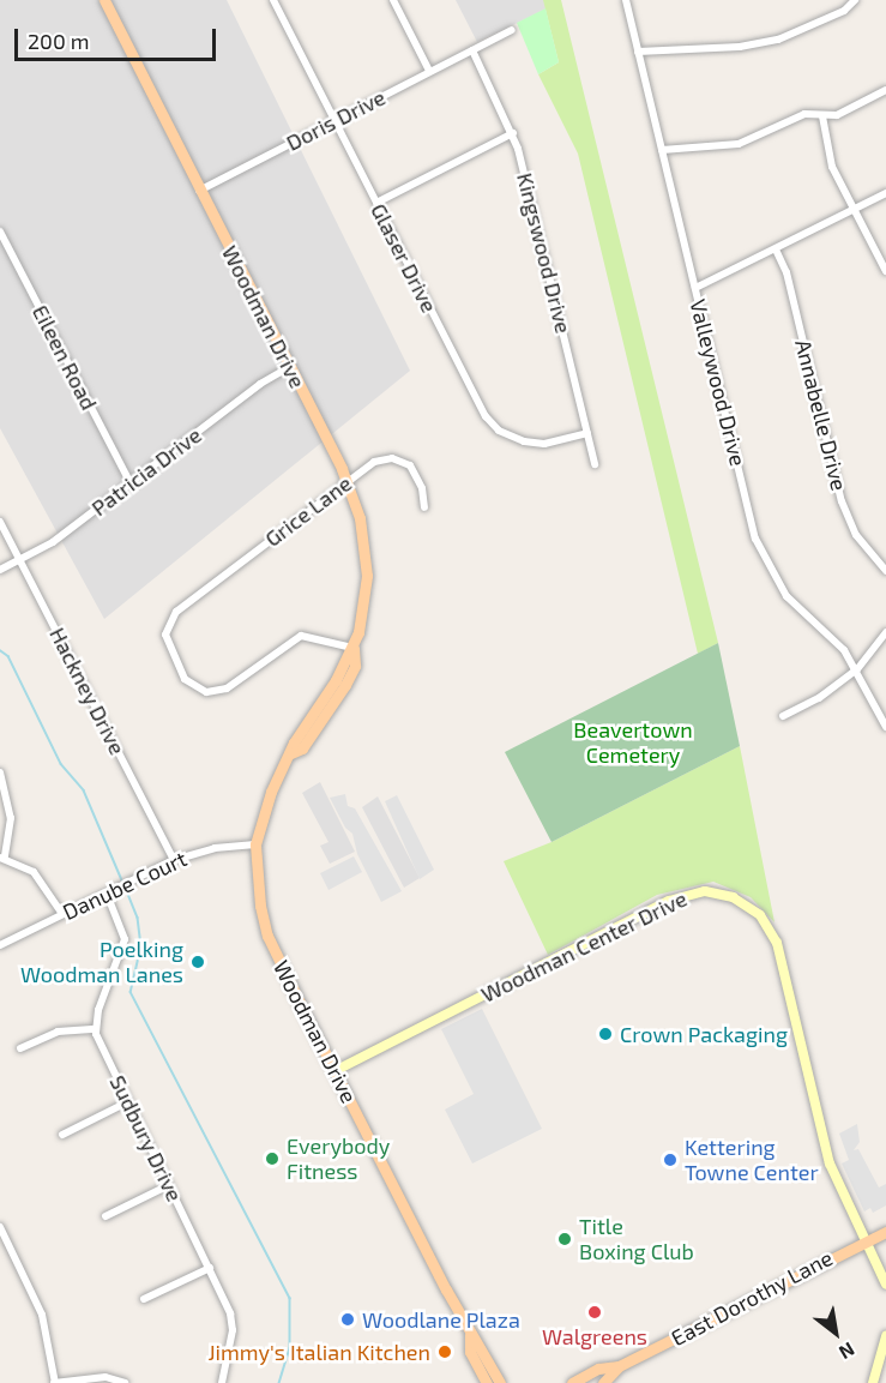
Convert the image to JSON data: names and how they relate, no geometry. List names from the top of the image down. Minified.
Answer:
{"streets":{"main road":["Woodman Drive","East Dorothy Lane"],"street":["Doris Drive","Kingswood Drive","Glaser Drive","Eileen Road","Valleywood Drive","Annabelle Drive","Patricia Drive","Grice Lane","Hackney Drive","Danube Court","Woodman Center Drive","Sudbury Drive"]},"crossings":[["Doris Drive","Kingswood Drive"],["Doris Drive","Glaser Drive"],["Doris Drive","Woodman Drive"],["Kingswood Drive","Glaser Drive"],["Woodman Drive","Patricia Drive"],["Woodman Drive","Grice Lane"],["Woodman Drive","Danube Court"],["Woodman Drive","Woodman Center Drive"],["Eileen Road","Patricia Drive"],["Patricia Drive","Hackney Drive"],["Hackney Drive","Danube Court"],["Woodman Center Drive","East Dorothy Lane"]],"parks":["Beavertown Cemetery"],"places":["Poelking Woodman Lanes","Crown Packaging","Everybody Fitness","Kettering Towne Center","Title Boxing Club","Walgreens","Woodlane Plaza","Jimmy's Italian Kitchen"],"scale_bar":"200 m","north":"bottom right"}
